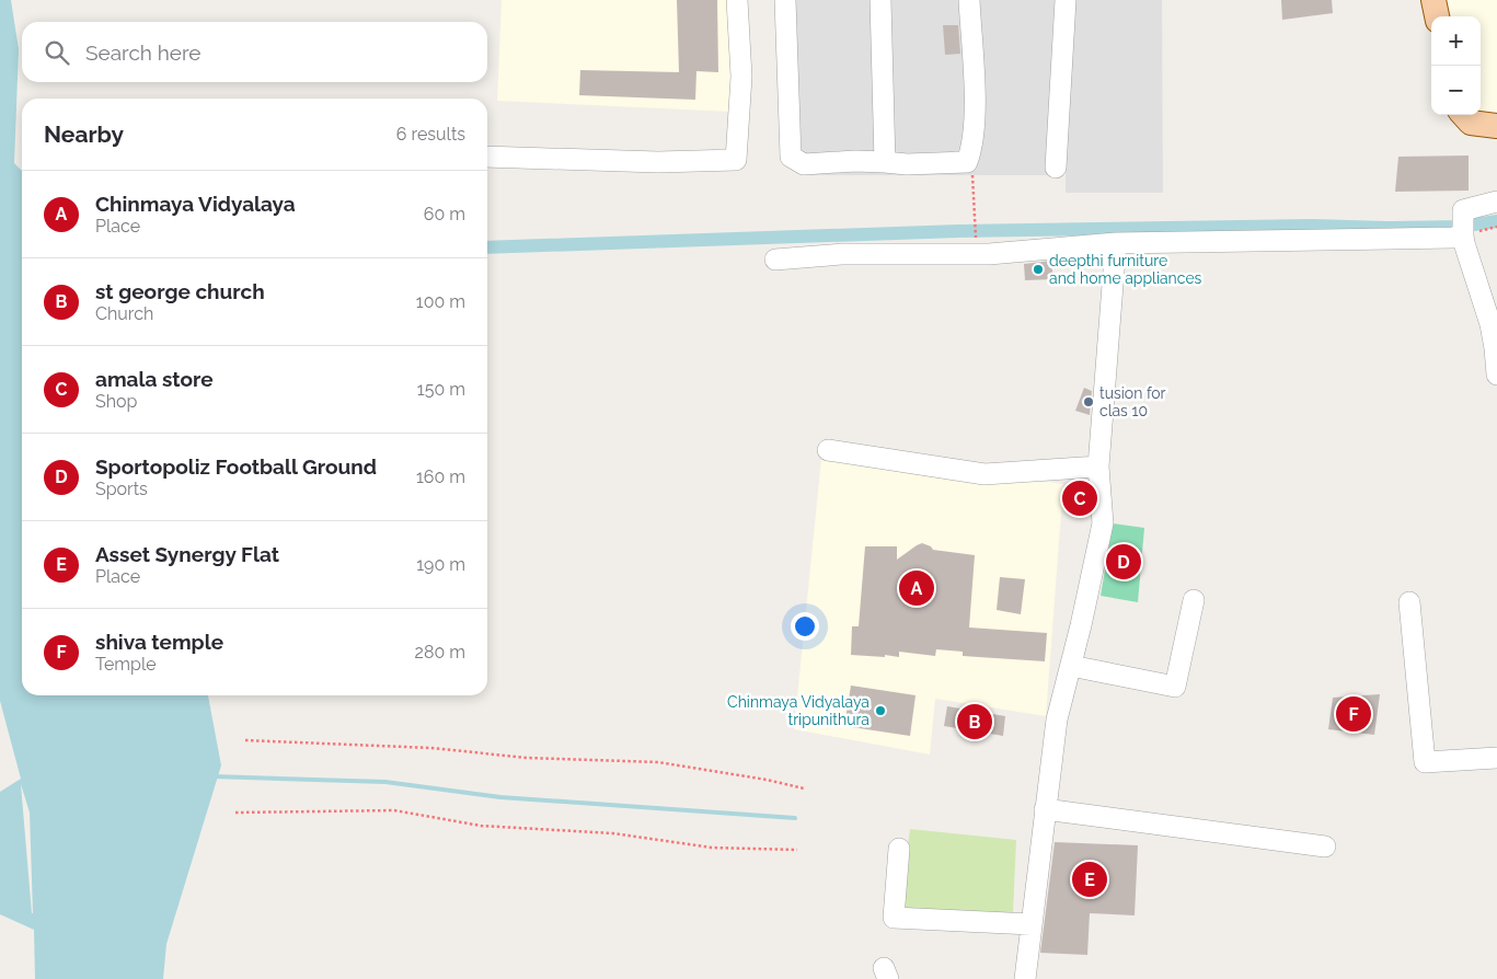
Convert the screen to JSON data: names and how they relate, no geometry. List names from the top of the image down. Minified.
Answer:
{"places":["deepthi furniture and home appliances","tusion for clas 10","Chinmaya Vidyalaya tripunithura"],"page":{"map_buttons":["+","−"],"search":"Search here","heading":["Nearby","6 results"],"list":[{"mark":"A","name":"Chinmaya Vidyalaya","note":"Place","value":"60 m"},{"mark":"B","name":"st george church","note":"Church","value":"100 m"},{"mark":"C","name":"amala store","note":"Shop","value":"150 m"},{"mark":"D","name":"Sportopoliz Football Ground","note":"Sports","value":"160 m"},{"mark":"E","name":"Asset Synergy Flat","note":"Place","value":"190 m"},{"mark":"F","name":"shiva temple","note":"Temple","value":"280 m"}],"pins":["C","D","A","F","B","E"]}}
